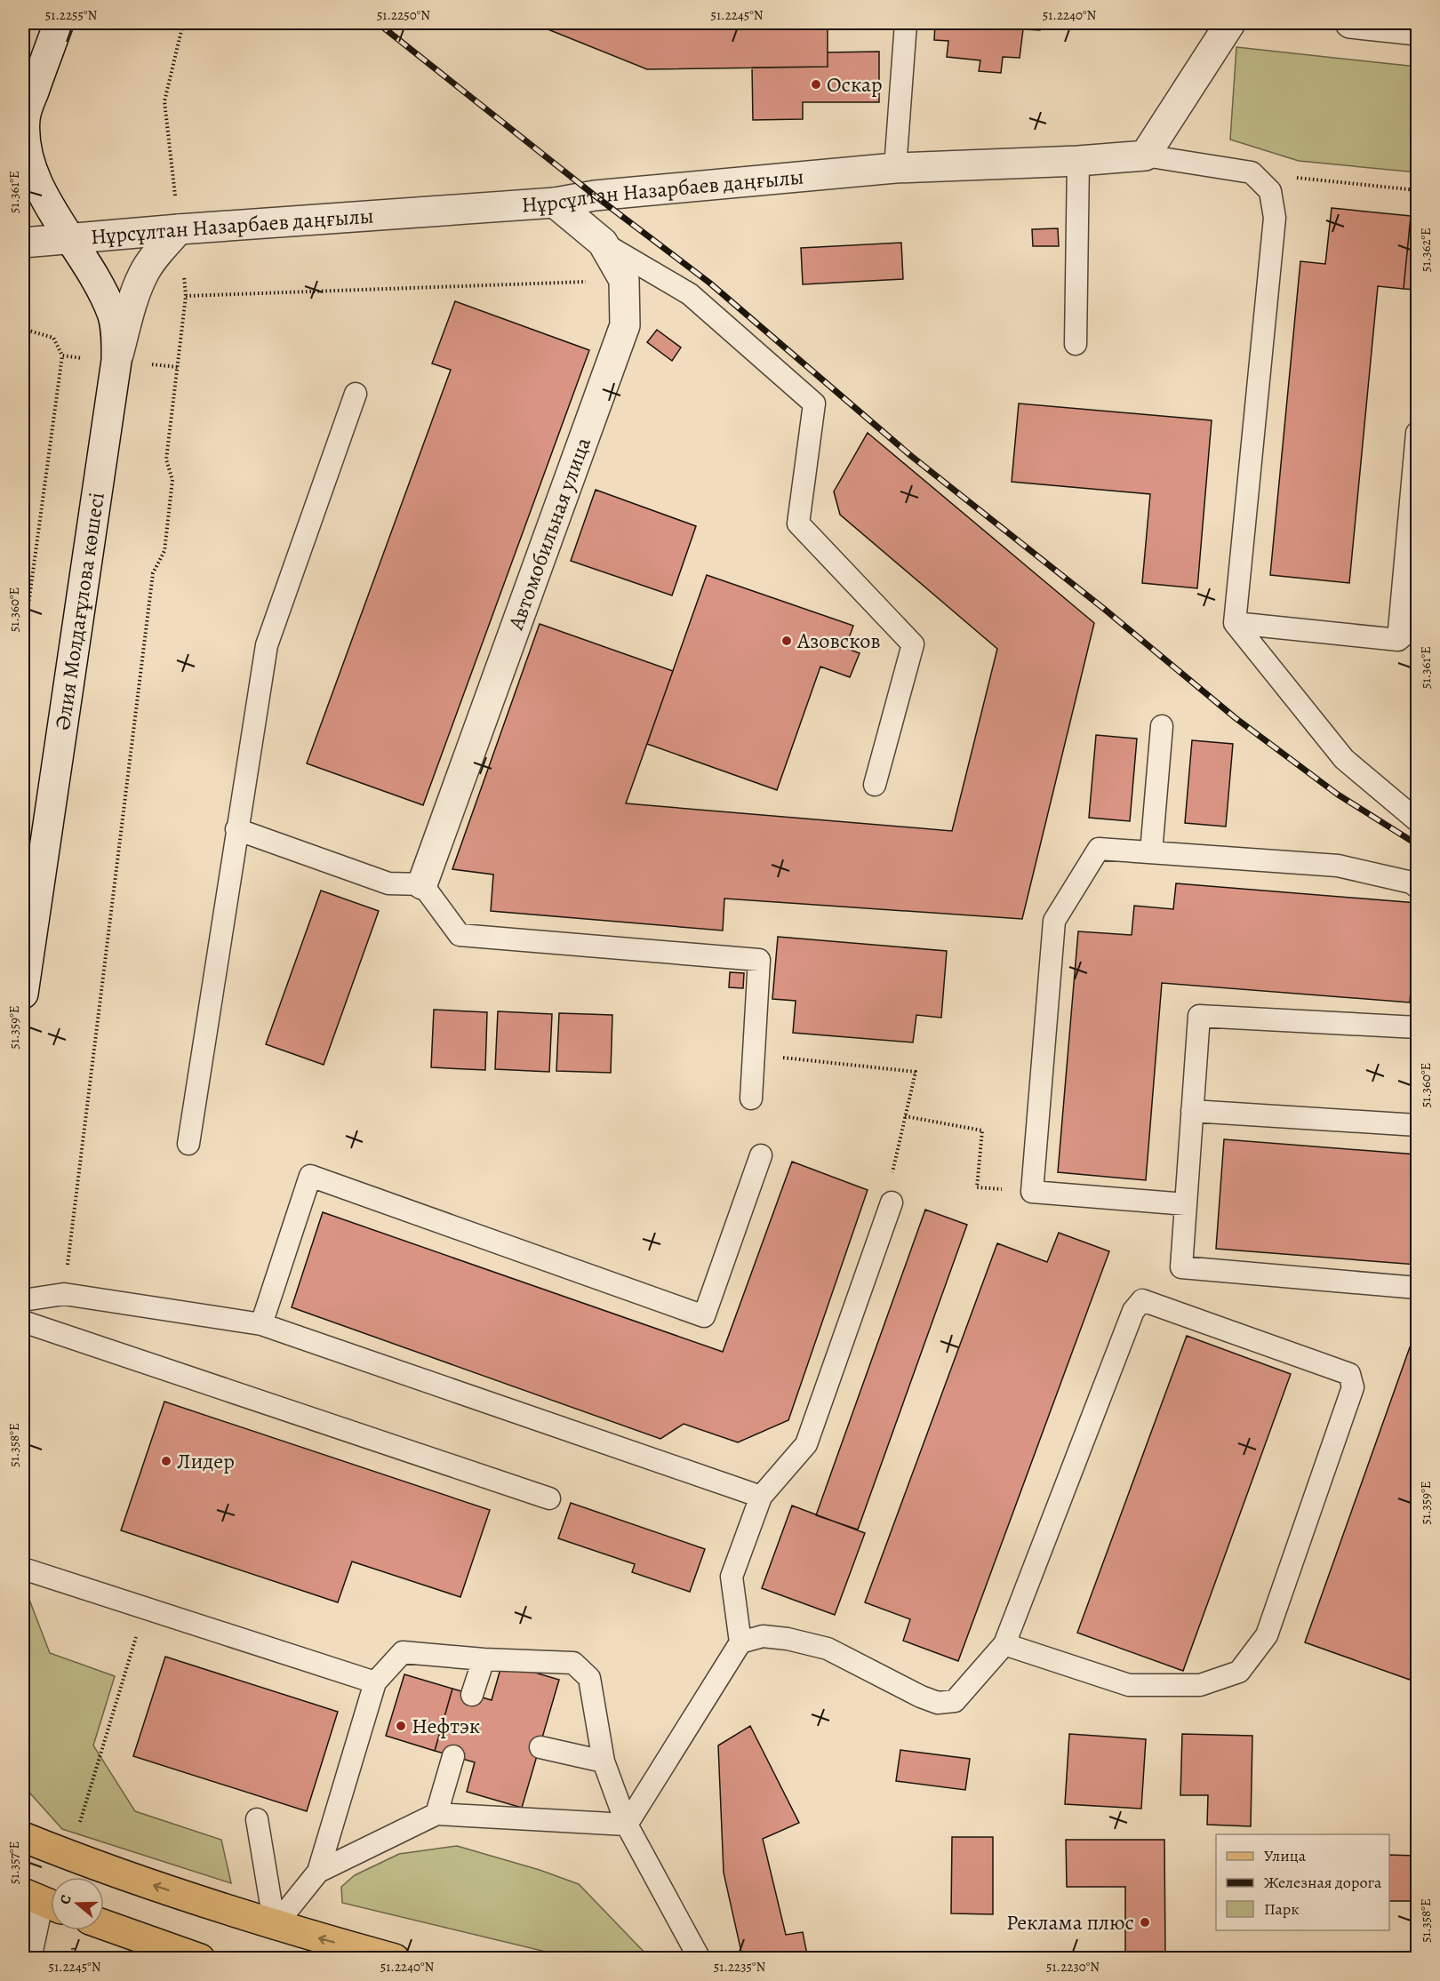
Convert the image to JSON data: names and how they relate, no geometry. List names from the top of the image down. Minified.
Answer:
{"streets":{"street":["Нұрсұлтан Назарбаев даңғылы","Автомобильная улица","Әлия Молдағұлова көшесі"]},"crossings":[["Нұрсұлтан Назарбаев даңғылы","Автомобильная улица"],["Нұрсұлтан Назарбаев даңғылы","Әлия Молдағұлова көшесі"]],"places":["Оскар","Азовсков","Лидер","Нефтэк","Реклама плюс"],"legend":["Улица","Железная дорога","Парк"],"north":"left","coordinates":["51.2255°N","51.2250°N","51.2245°N","51.2240°N","51.361°E","51.362°E","51.360°E","51.359°E","51.358°E","51.357°E","51.2235°N","51.2230°N"]}
